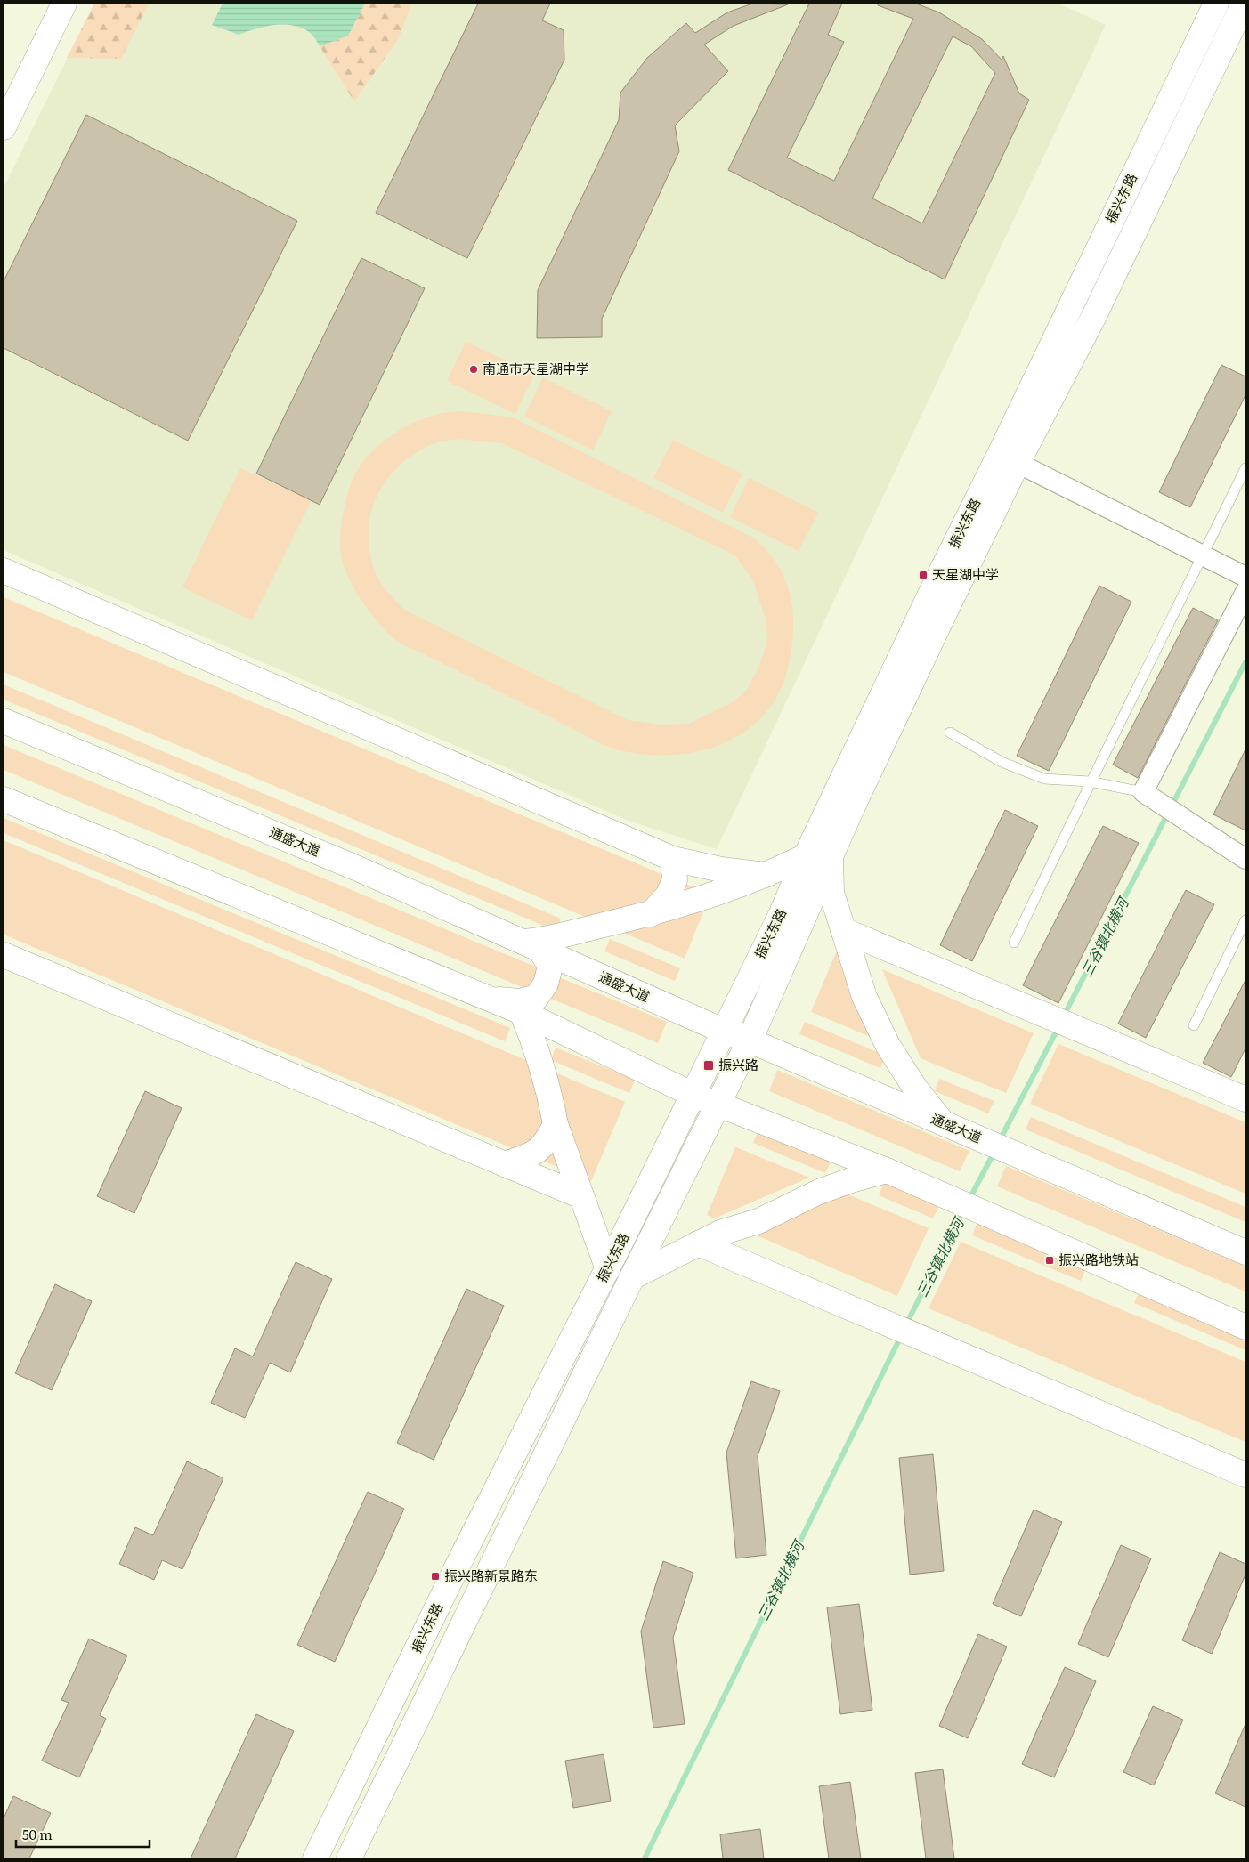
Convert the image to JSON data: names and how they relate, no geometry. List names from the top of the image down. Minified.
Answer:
{"streets":{"main road":["振兴东路","通盛大道"]},"crossings":[["振兴东路","通盛大道"]],"water":["三谷镇北横河"],"places":{"other":["南通市天星湖中学"],"transit":["天星湖中学","振兴路","振兴路地铁站","振兴路新景路东"]},"scale_bar":"50 m"}
